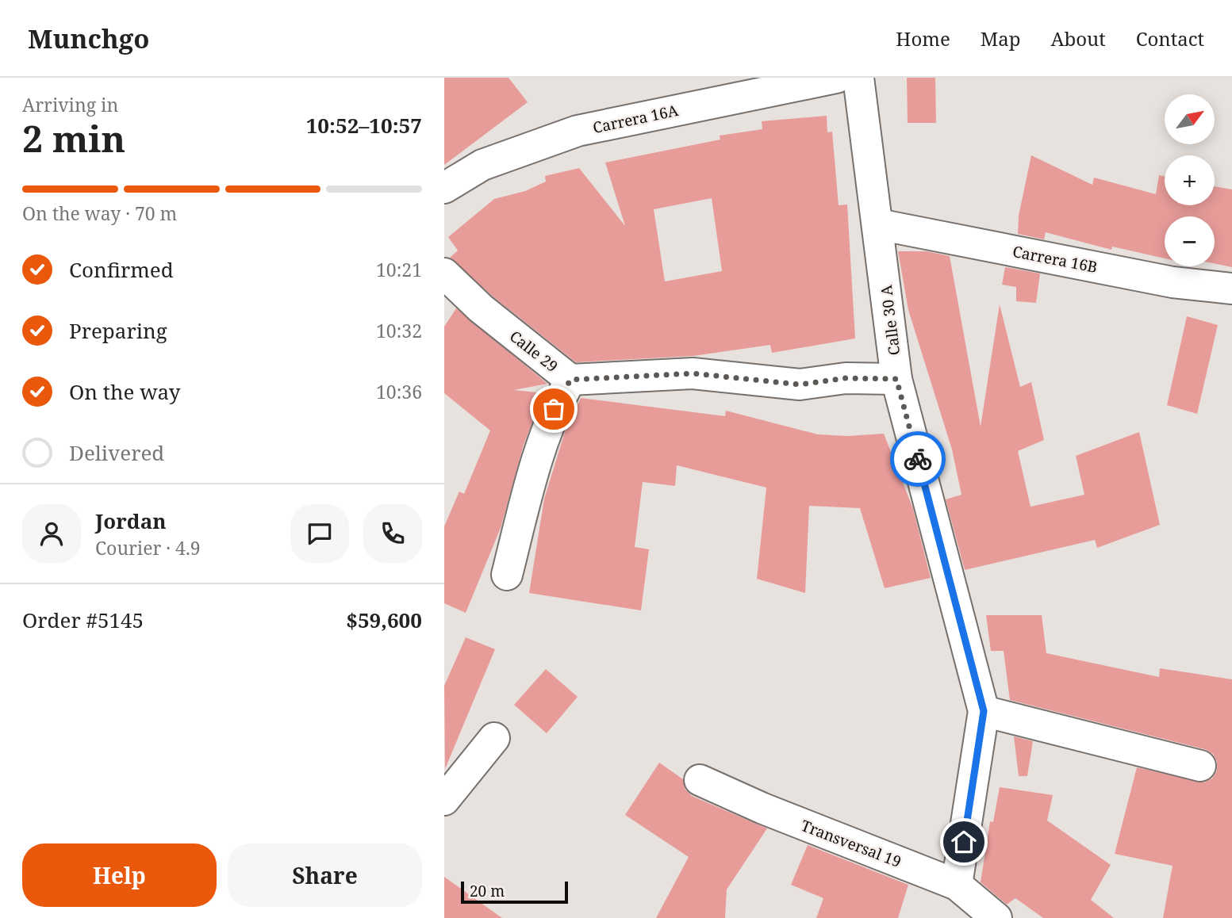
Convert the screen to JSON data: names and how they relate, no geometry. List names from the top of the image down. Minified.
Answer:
{"streets":{"street":["Carrera 16A","Carrera 16B","Calle 30 A","Calle 29","Transversal 19"]},"crossings":[["Carrera 16B","Calle 30 A"],["Calle 30 A","Transversal 19"]],"scale_bar":"20 m","north":"top right","page":{"header":"Munchgo","nav":["Home","Map","About","Contact"],"heading":["2 min","Arriving in","10:52–10:57"],"panel":["Jordan","Courier · 4.9","Order #5145","$59,600"],"map_buttons":["+","−"],"bar":"On the way · 70 m","list":[["Confirmed","10:21"],["Preparing","10:32"],["On the way","10:36"],"Delivered"],"buttons":["Help","Share"],"scale":"20 m"}}
